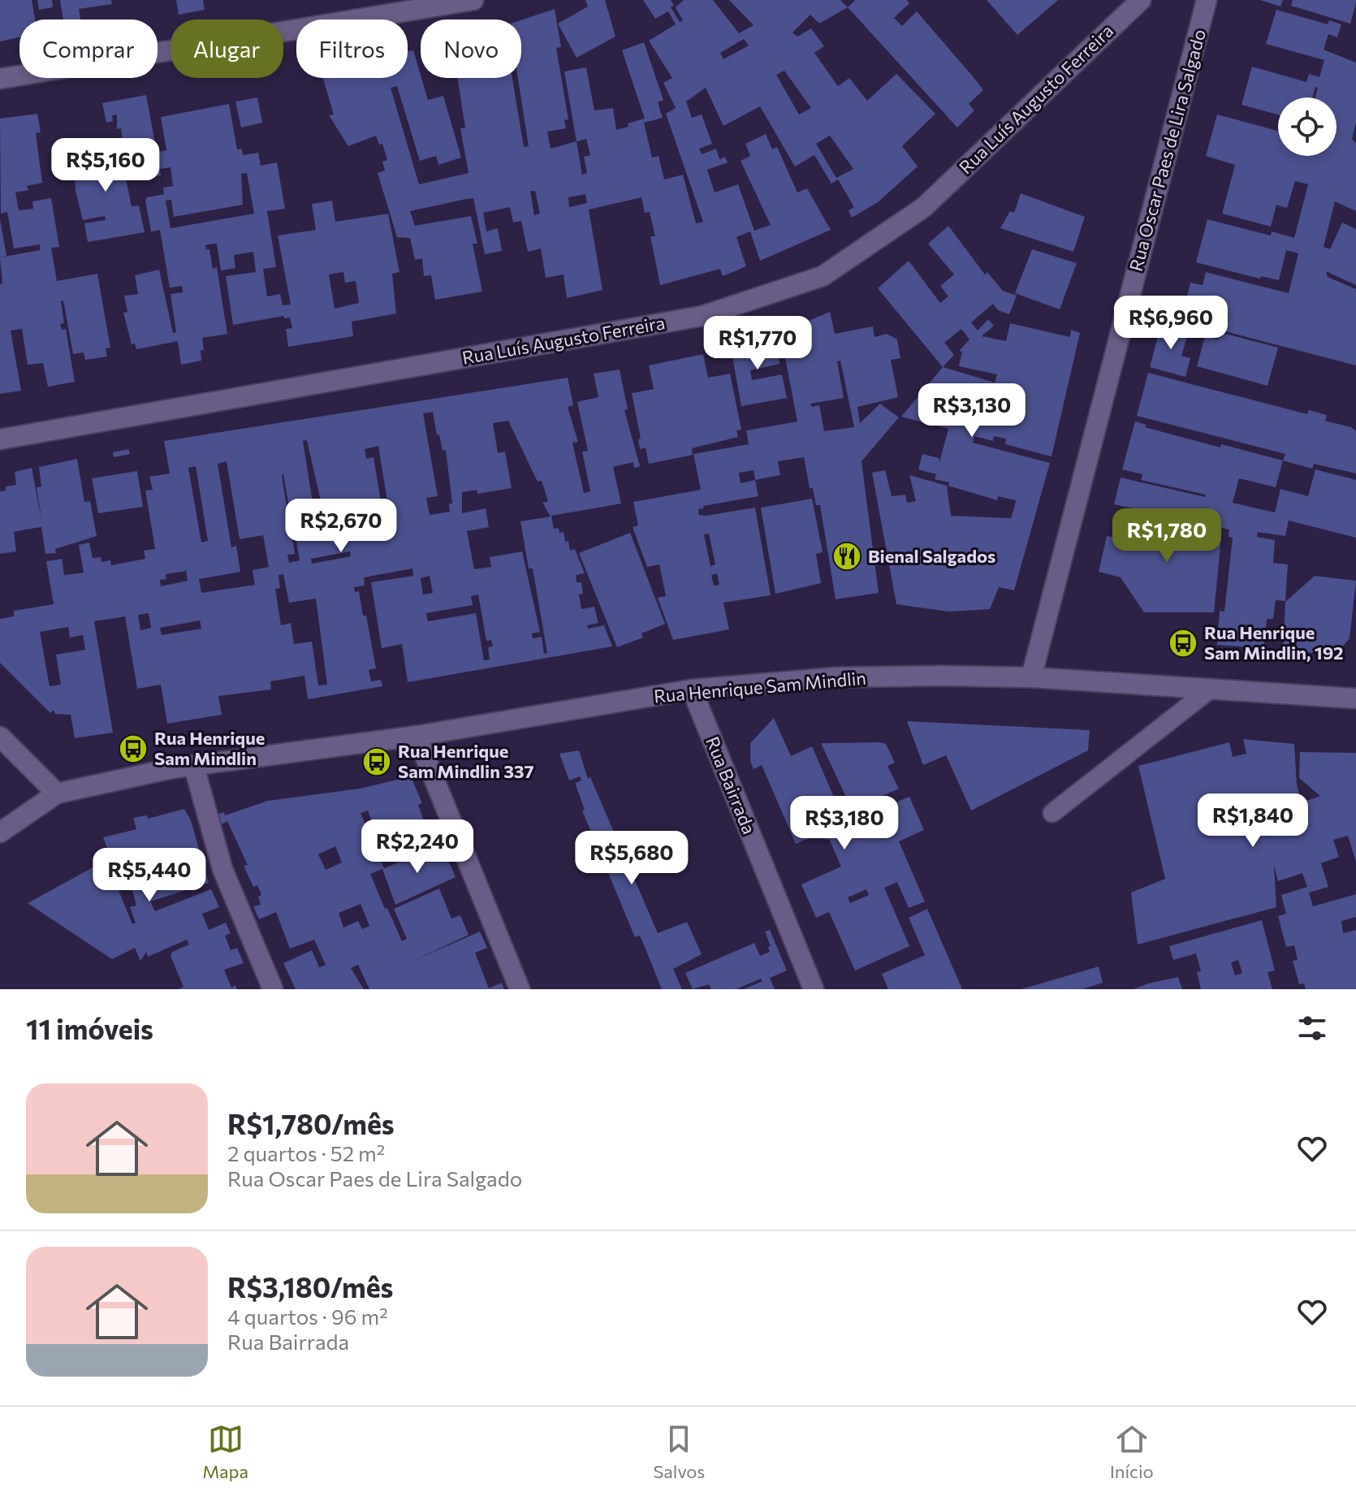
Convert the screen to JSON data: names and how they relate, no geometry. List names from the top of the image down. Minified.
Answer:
{"streets":{"street":["Rua Luís Augusto Ferreira","Rua Oscar Paes de Lira Salgado","Rua Henrique Sam Mindlin","Rua Bairrada"]},"crossings":[["Rua Oscar Paes de Lira Salgado","Rua Henrique Sam Mindlin"],["Rua Henrique Sam Mindlin","Rua Bairrada"]],"places":{"restaurant":["Bienal Salgados"],"bus stop":["Rua Henrique Sam Mindlin, 192","Rua Henrique Sam Mindlin","Rua Henrique Sam Mindlin 337"]},"page":{"chip":["Comprar","Alugar","Filtros","Novo"],"price":["R$5,160","R$6,960","R$1,770","R$3,130","R$2,670","R$1,780","R$1,840","R$3,180","R$2,240","R$5,680","R$5,440"],"heading":"11 imóveis","list":[{"name":"R$1,780/mês","note":"2 quartos · 52 m² · Rua Oscar Paes de Lira Salgado"},{"name":"R$3,180/mês","note":"4 quartos · 96 m² · Rua Bairrada"}],"tabs":["Mapa","Salvos","Início"]}}
